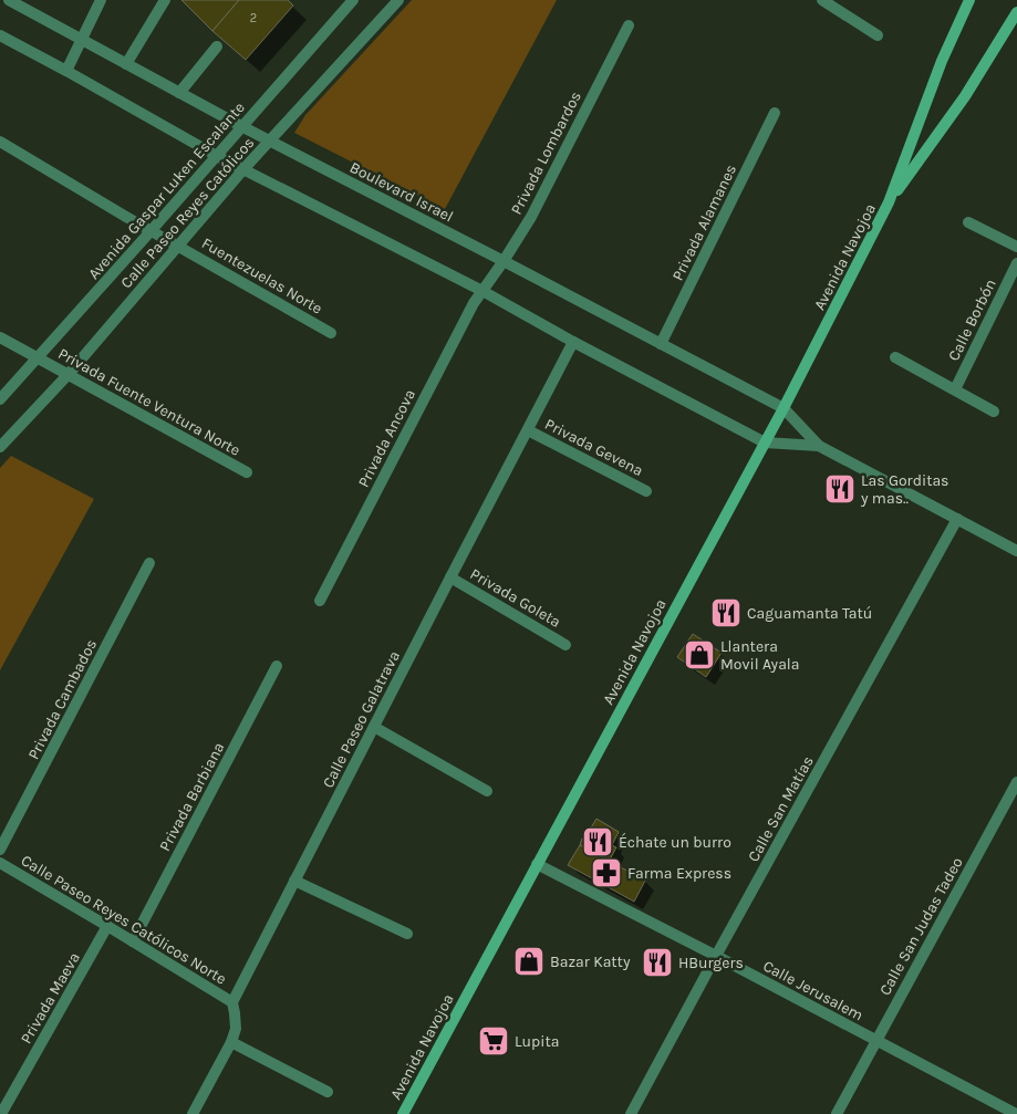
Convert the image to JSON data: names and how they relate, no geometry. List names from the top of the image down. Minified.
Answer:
{"streets":{"street":["Privada Lombardos","Avenida Gaspar Luken Escalante","Boulevard Israel","Calle Paseo Reyes Católicos","Privada Alamanes","Avenida Navojoa","Fuentezuelas Norte","Calle Borbón","Privada Fuente Ventura Norte","Privada Ancova","Privada Gevena","Privada Goleta","Privada Cambados","Calle Paseo Galatrava","Privada Barbiana","Calle San Matías","Calle Paseo Reyes Católicos Norte","Calle San Judas Tadeo","Calle Jerusalem","Privada Maeva"]},"crossings":[["Privada Lombardos","Boulevard Israel"],["Privada Lombardos","Privada Ancova"],["Avenida Gaspar Luken Escalante","Boulevard Israel"],["Avenida Gaspar Luken Escalante","Fuentezuelas Norte"],["Avenida Gaspar Luken Escalante","Privada Fuente Ventura Norte"],["Boulevard Israel","Calle Paseo Reyes Católicos"],["Boulevard Israel","Privada Alamanes"],["Boulevard Israel","Avenida Navojoa"],["Calle Paseo Reyes Católicos","Fuentezuelas Norte"],["Calle Paseo Reyes Católicos","Privada Fuente Ventura Norte"],["Avenida Navojoa","Calle Jerusalem"],["Privada Gevena","Calle Paseo Galatrava"],["Privada Goleta","Calle Paseo Galatrava"],["Calle Paseo Galatrava","Calle Paseo Reyes Católicos Norte"],["Privada Barbiana","Calle Paseo Reyes Católicos Norte"],["Calle San Matías","Calle Jerusalem"],["Calle Paseo Reyes Católicos Norte","Privada Maeva"],["Calle San Judas Tadeo","Calle Jerusalem"]],"places":{"restaurant":["Las Gorditas y mas..","Caguamanta Tatú","Échate un burro","HBurgers"],"shop":["Llantera Movil Ayala","Bazar Katty"],"pharmacy":["Farma Express"],"supermarket":["Lupita"]},"house_numbers":["2"]}
